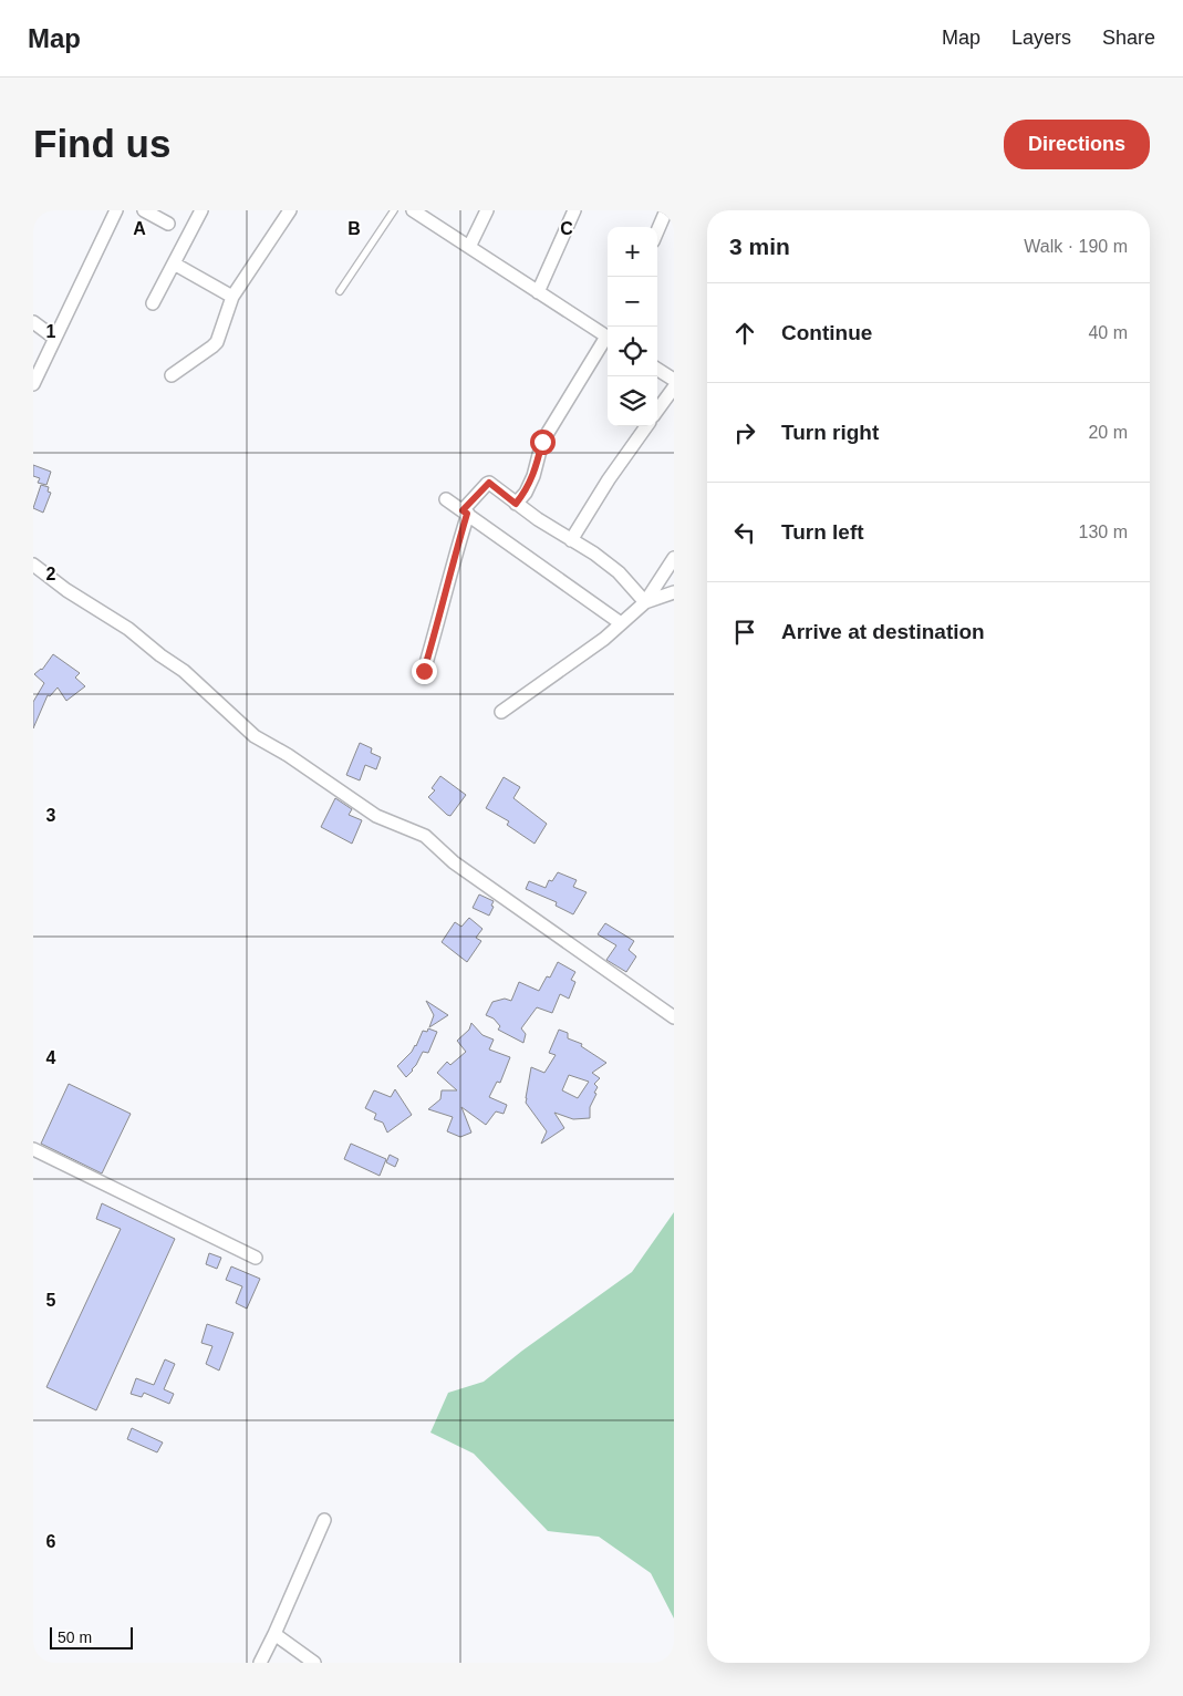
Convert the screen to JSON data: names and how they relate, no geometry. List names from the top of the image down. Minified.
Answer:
{"scale_bar":"50 m","page":{"header":"Map","nav":["Map","Layers","Share"],"buttons":"Directions","title":"Find us","heading":["3 min","Walk · 190 m"],"map_buttons":["+","−"],"list":[["Continue","40 m"],["Turn right","20 m"],["Turn left","130 m"],"Arrive at destination"],"scale":"50 m"},"grid":{"columns":["A","B","C"],"rows":["1","2","3","4","5","6"]}}
